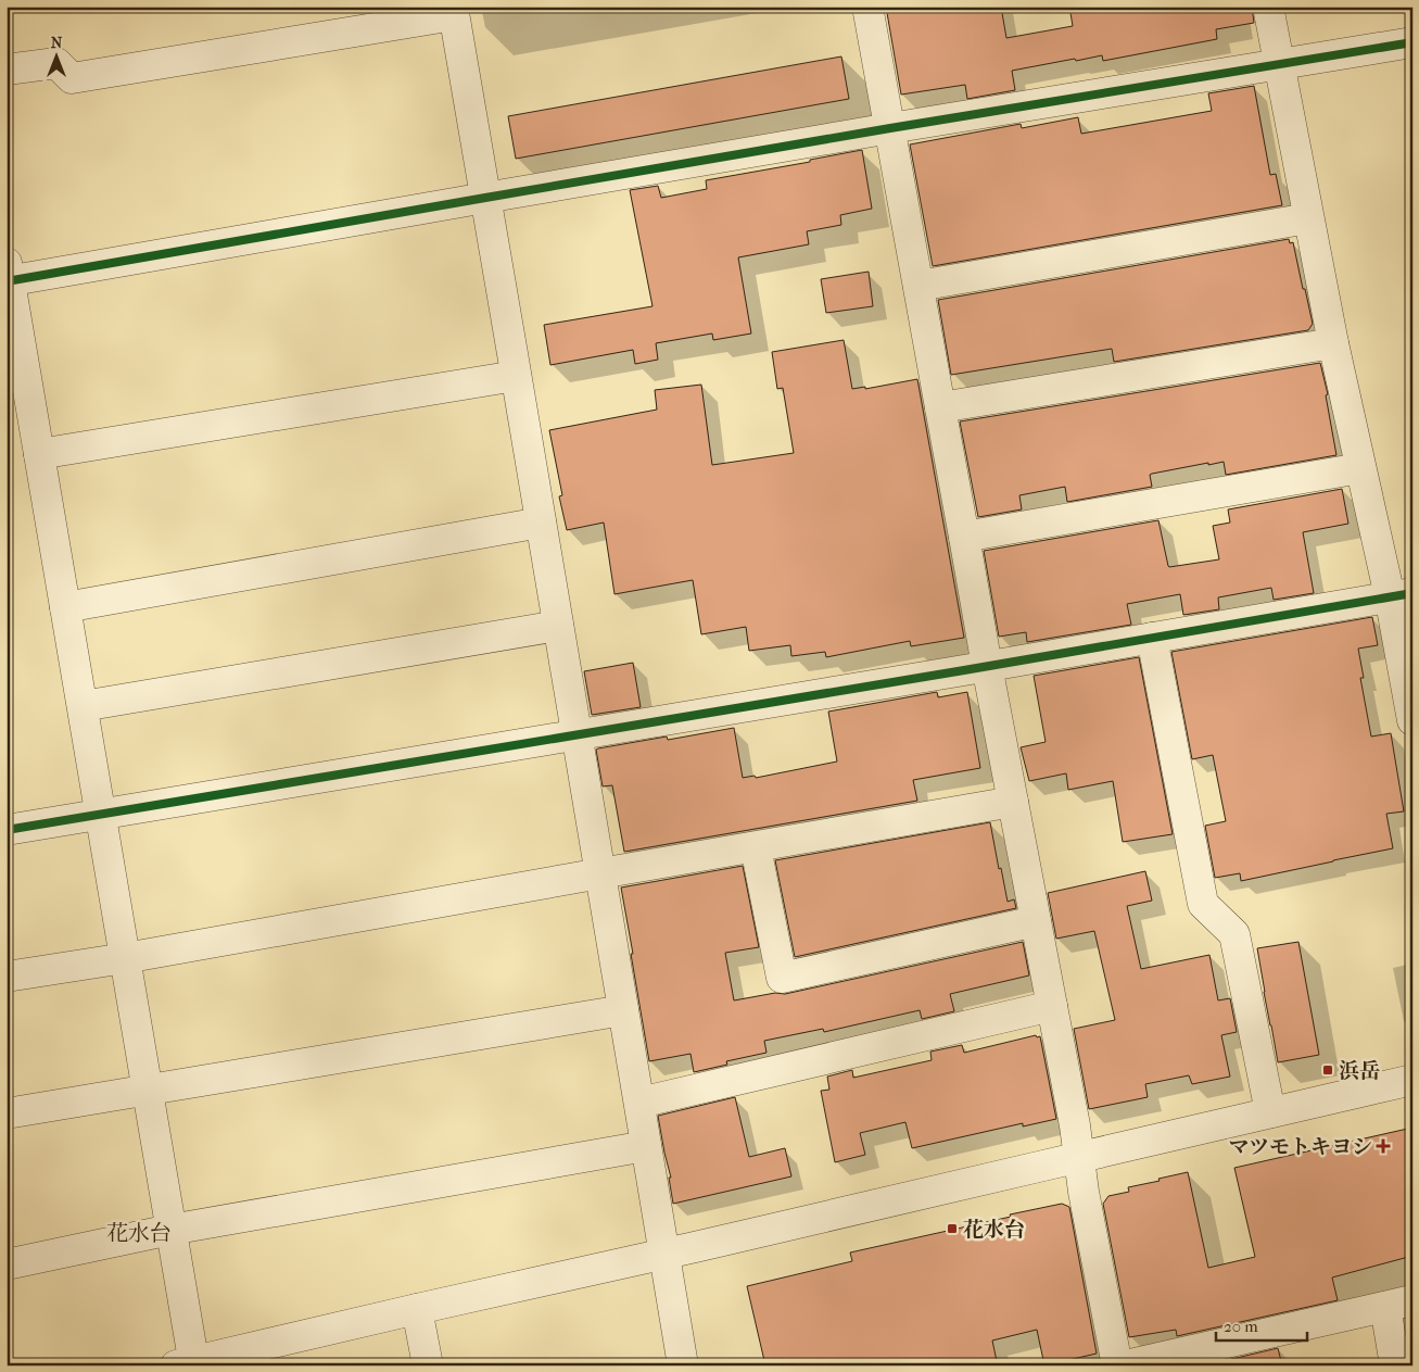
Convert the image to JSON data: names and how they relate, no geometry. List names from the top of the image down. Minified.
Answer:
{"districts":["花水台"],"places":{"transit":["浜岳","花水台"],"health":["マツモトキヨシ"]},"scale_bar":"20 m","north":"top"}
